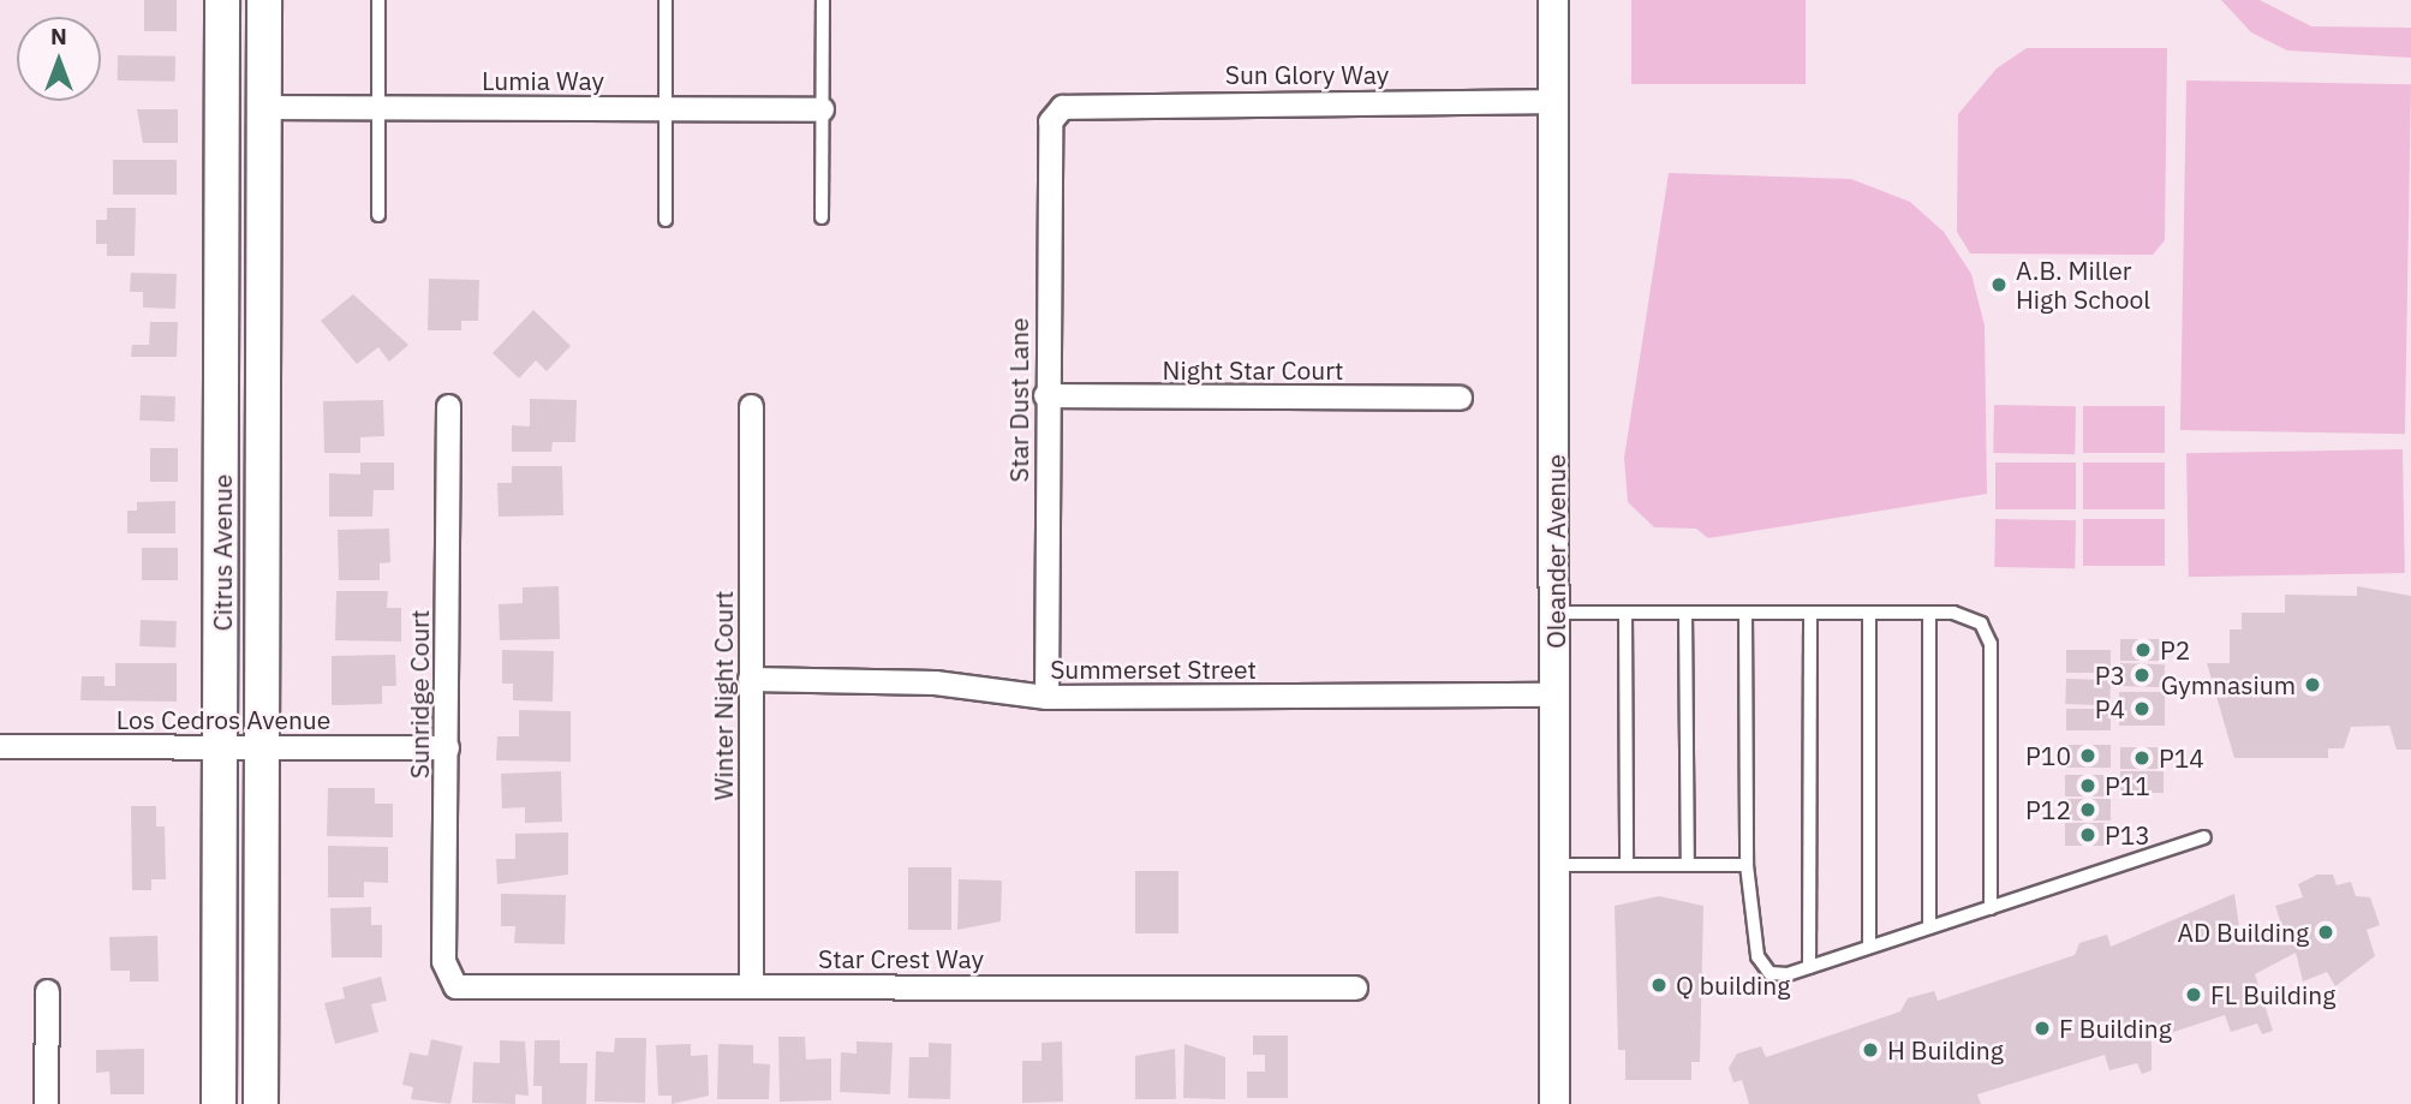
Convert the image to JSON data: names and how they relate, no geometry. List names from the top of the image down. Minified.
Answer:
{"streets":{"main road":["Citrus Avenue"],"street":["Sun Glory Way","Lumia Way","Night Star Court","Star Dust Lane","Oleander Avenue","Summerset Street","Sunridge Court","Winter Night Court","Los Cedros Avenue","Star Crest Way"]},"crossings":[["Sun Glory Way","Star Dust Lane"],["Sun Glory Way","Oleander Avenue"],["Lumia Way","Citrus Avenue"],["Night Star Court","Star Dust Lane"],["Star Dust Lane","Summerset Street"],["Oleander Avenue","Summerset Street"],["Citrus Avenue","Los Cedros Avenue"],["Summerset Street","Winter Night Court"],["Sunridge Court","Los Cedros Avenue"],["Sunridge Court","Star Crest Way"],["Winter Night Court","Star Crest Way"]],"places":["A.B. Miller High School","P2","P3","Gymnasium","P4","P10","P14","P11","P12","P13","AD Building","Q building","FL Building","F Building","H Building"],"north":"top"}
